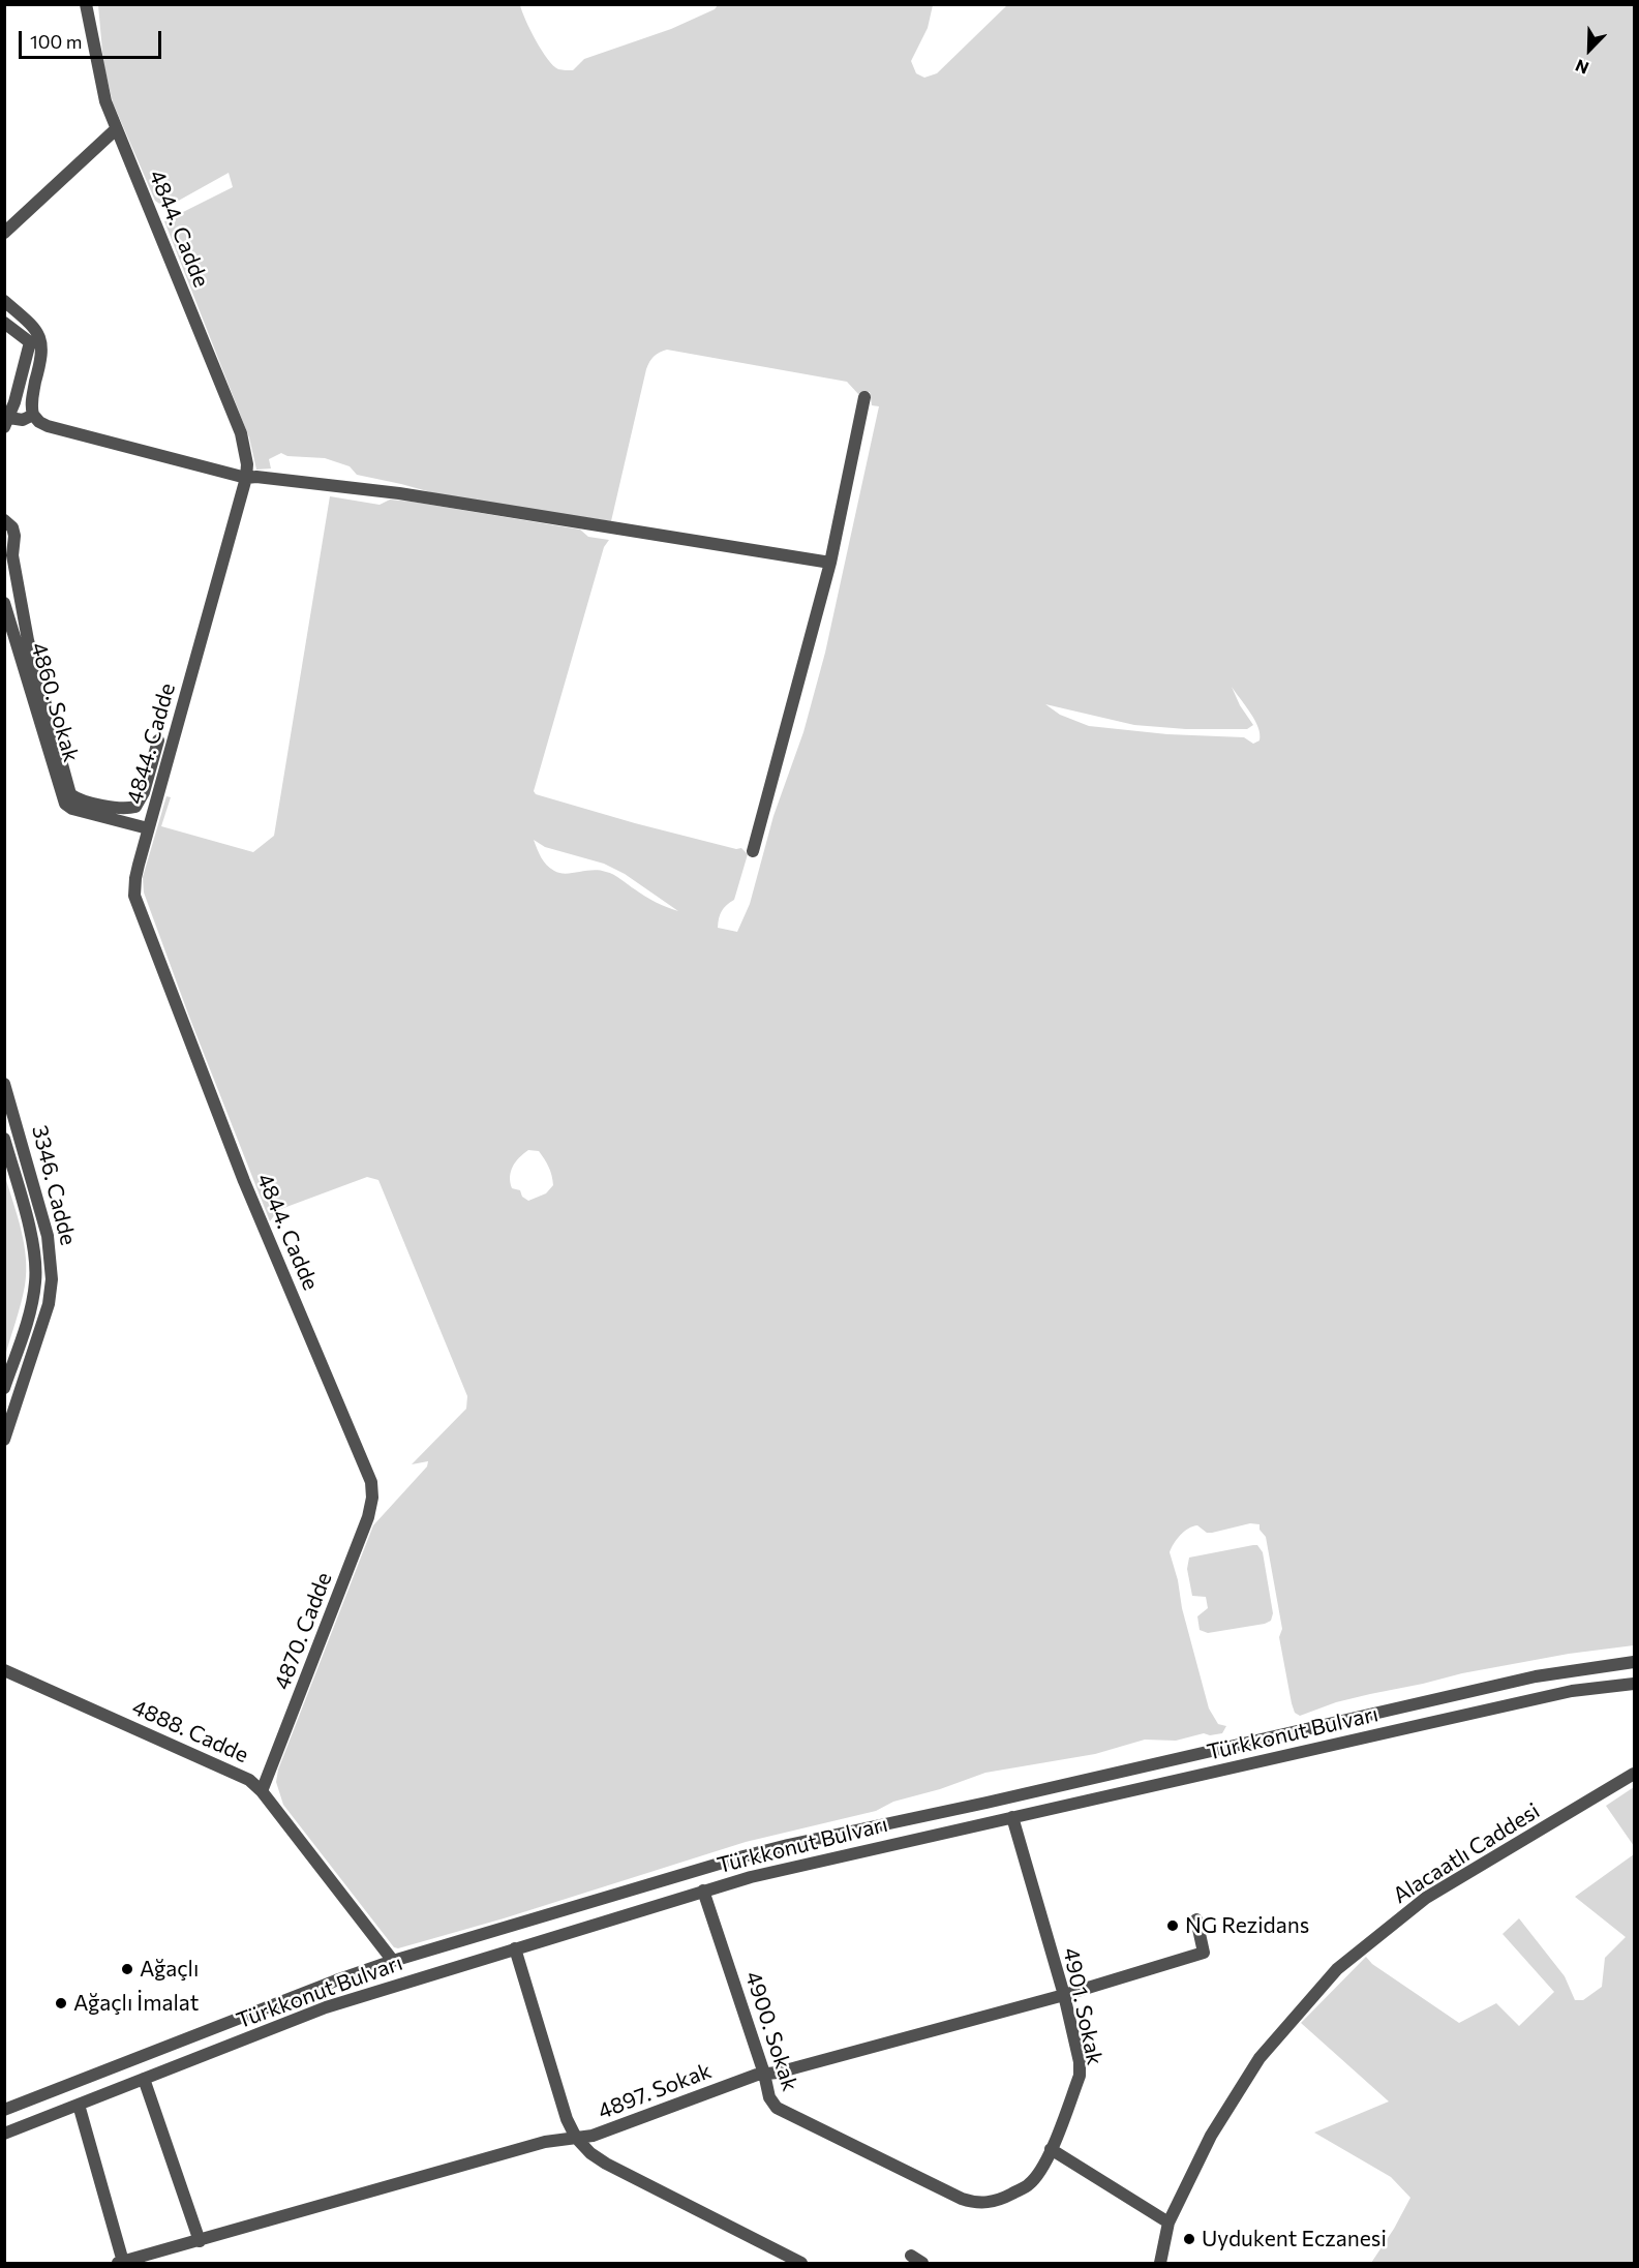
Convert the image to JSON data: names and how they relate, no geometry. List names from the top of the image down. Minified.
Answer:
{"streets":{"street":["4844. Cadde","4860. Sokak","3346. Cadde","4870. Cadde","4888. Cadde","Türkkonut Bulvarı","Alacaatlı Caddesi","4901. Sokak","4900. Sokak","4897. Sokak"]},"crossings":[["4844. Cadde","4860. Sokak"],["4844. Cadde","4870. Cadde"],["4870. Cadde","4888. Cadde"],["4888. Cadde","Türkkonut Bulvarı"],["Türkkonut Bulvarı","4901. Sokak"],["Türkkonut Bulvarı","4900. Sokak"],["4901. Sokak","4900. Sokak"],["4901. Sokak","4897. Sokak"],["4900. Sokak","4897. Sokak"]],"places":["NG Rezidans","Ağaçlı","Ağaçlı İmalat","Uydukent Eczanesi"],"scale_bar":"100 m","north":"bottom left"}
